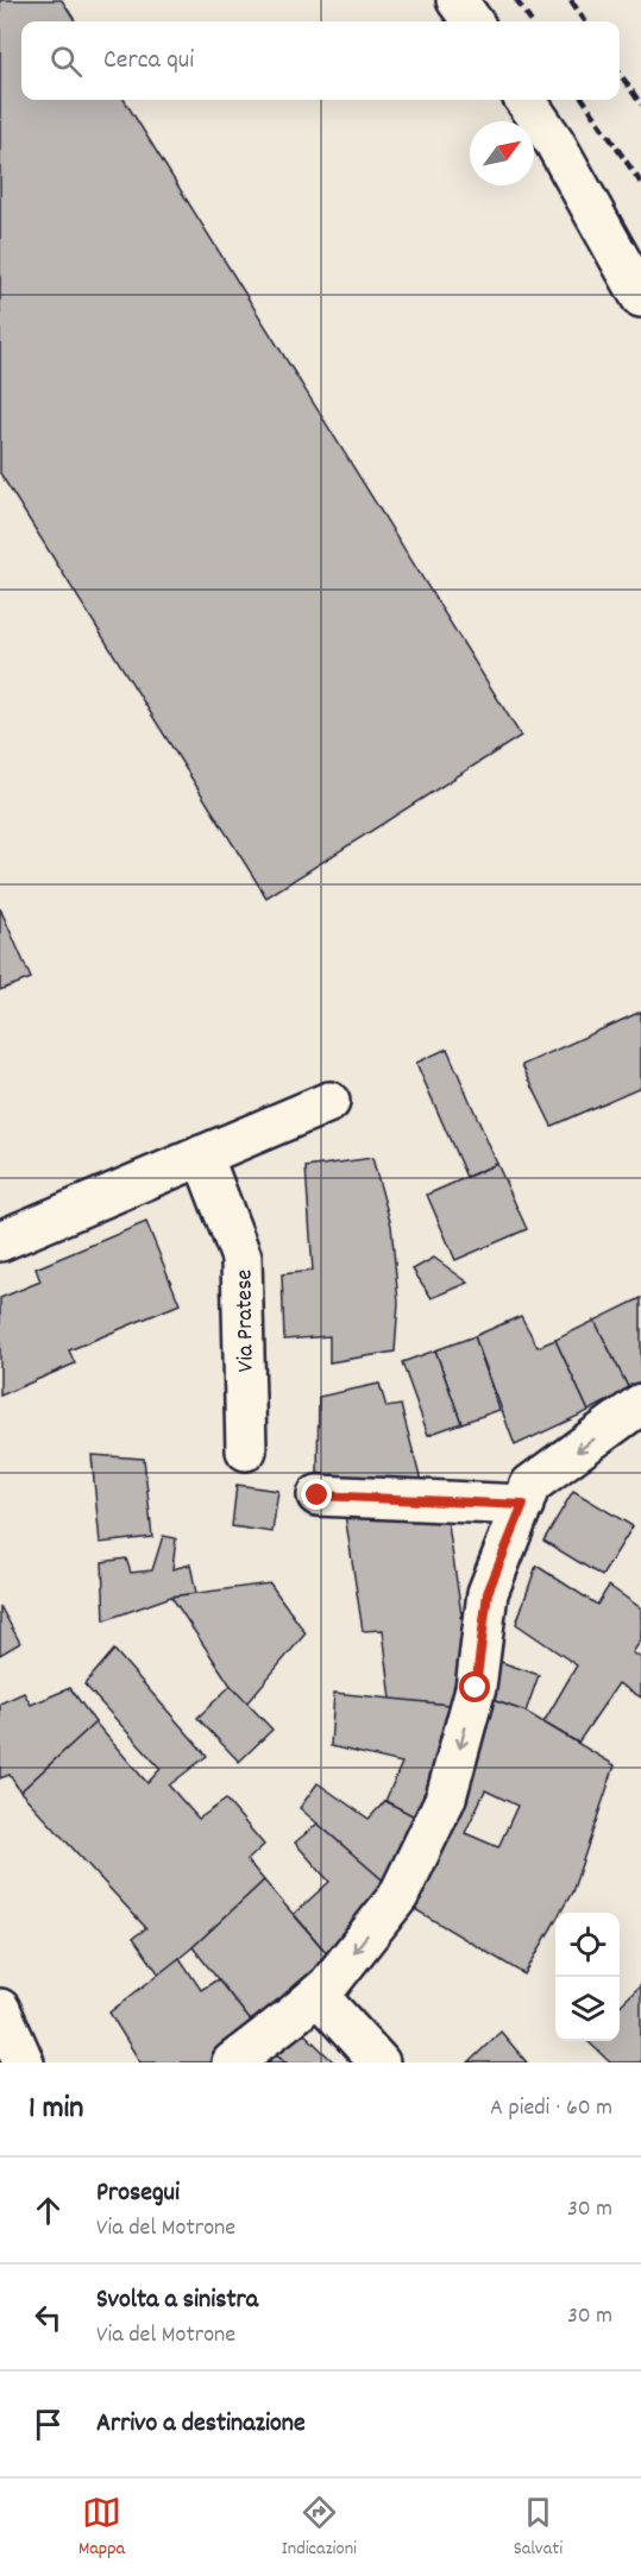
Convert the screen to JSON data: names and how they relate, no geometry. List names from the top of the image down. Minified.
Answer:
{"streets":{"street":["Via Pratese"]},"north":"top right","page":{"search":"Cerca qui","heading":["1 min","A piedi · 60 m"],"list":[["Prosegui","Via del Motrone","30 m"],["Svolta a sinistra","Via del Motrone","30 m"],"Arrivo a destinazione"],"nav":["Mappa","Indicazioni","Salvati"]}}
